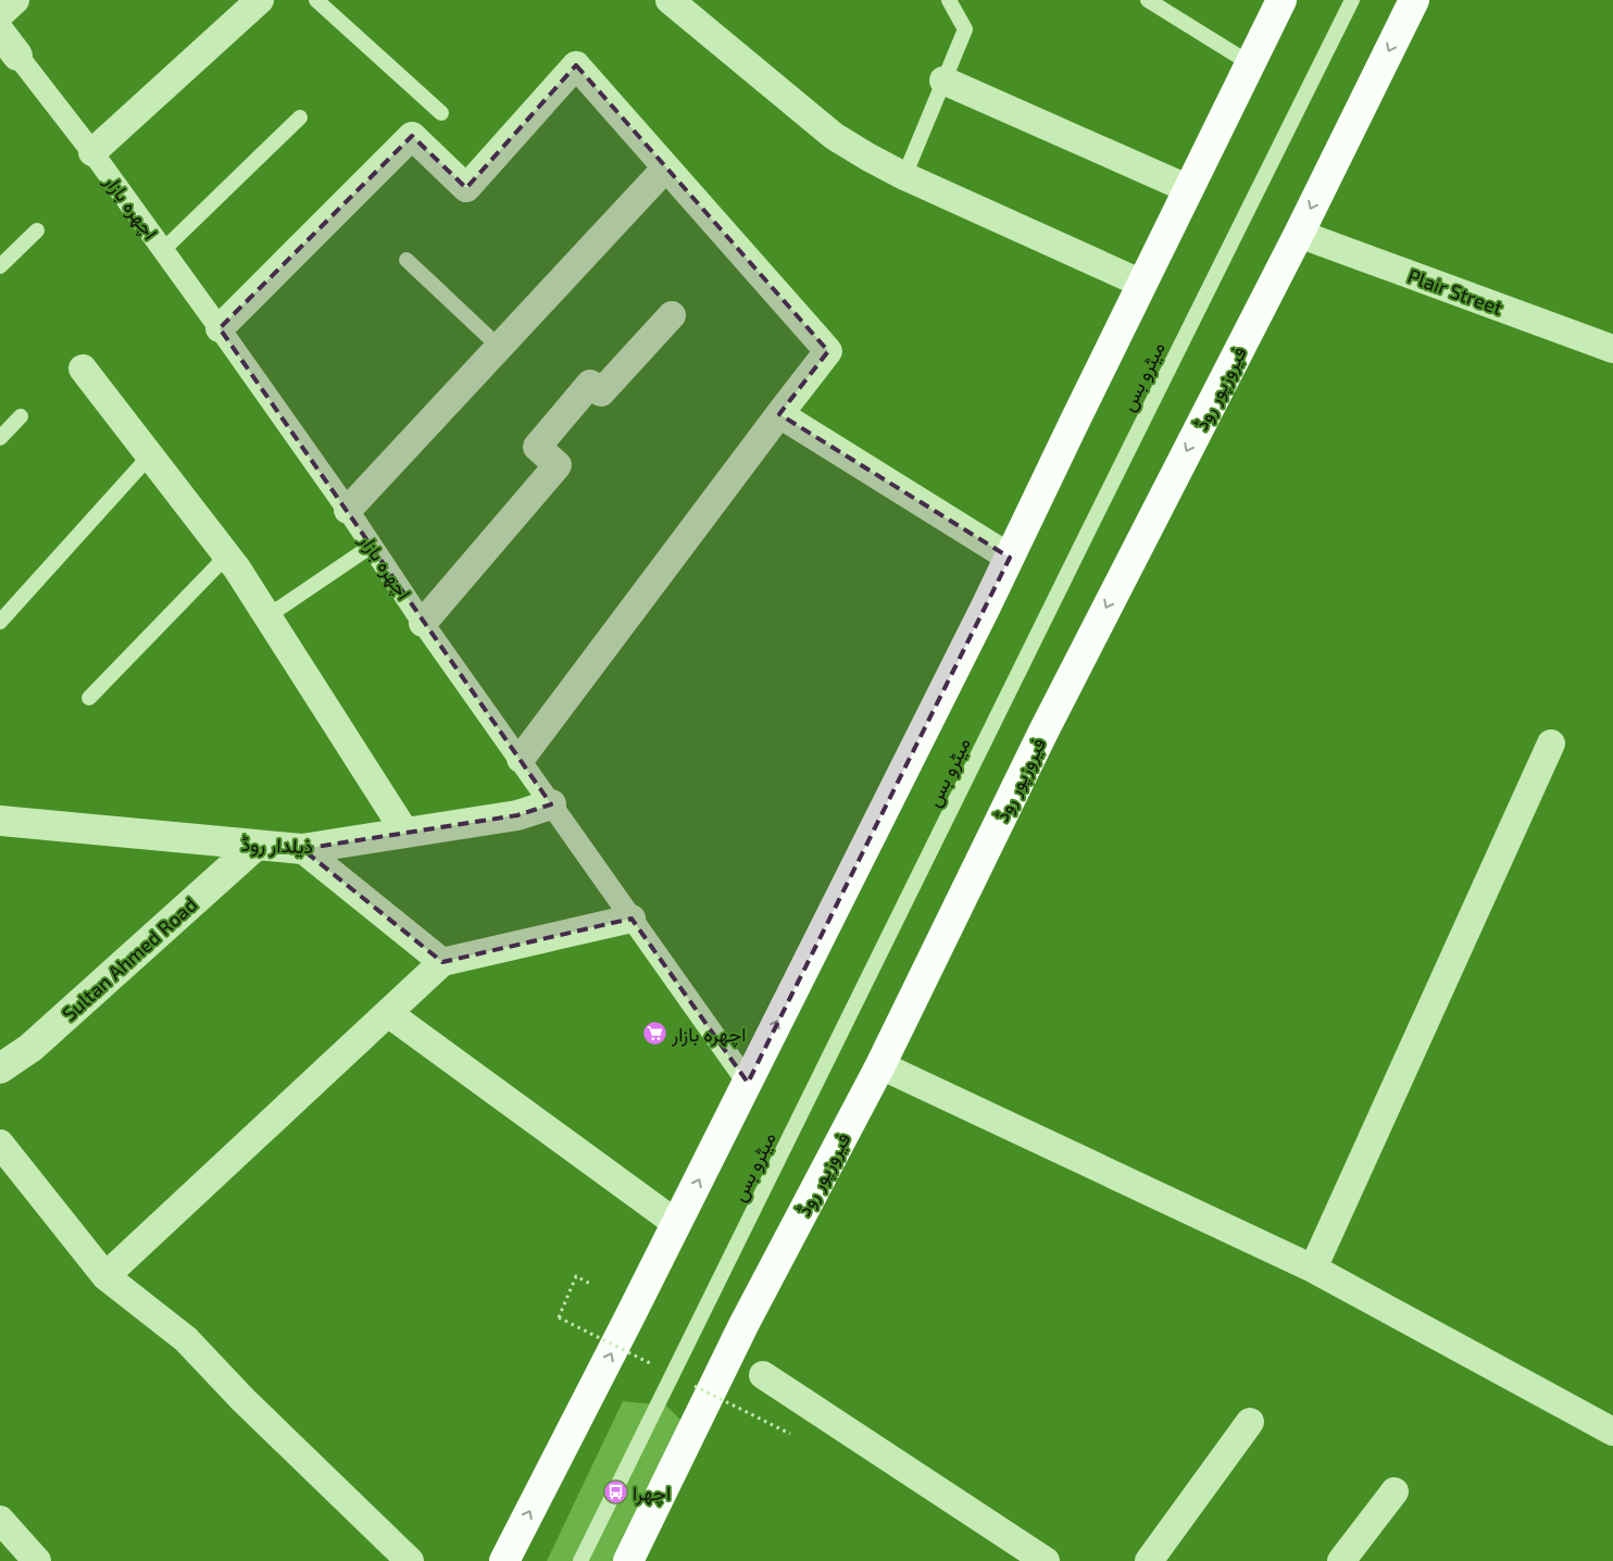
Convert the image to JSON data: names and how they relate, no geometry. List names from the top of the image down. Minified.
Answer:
{"streets":{"main road":["فیروزپور روڈ"],"street":["اچھرہ بازار","Plair Street","ذیلدار روڈ","Sultan Ahmed Road"],"lane":["میٹرو بس"]},"crossings":[["اچھرہ بازار","ذیلدار روڈ"],["Plair Street","فیروزپور روڈ"],["ذیلدار روڈ","Sultan Ahmed Road"]],"places":{"supermarket":["اچھرہ بازار"],"bus stop":["اچھرا"]}}
